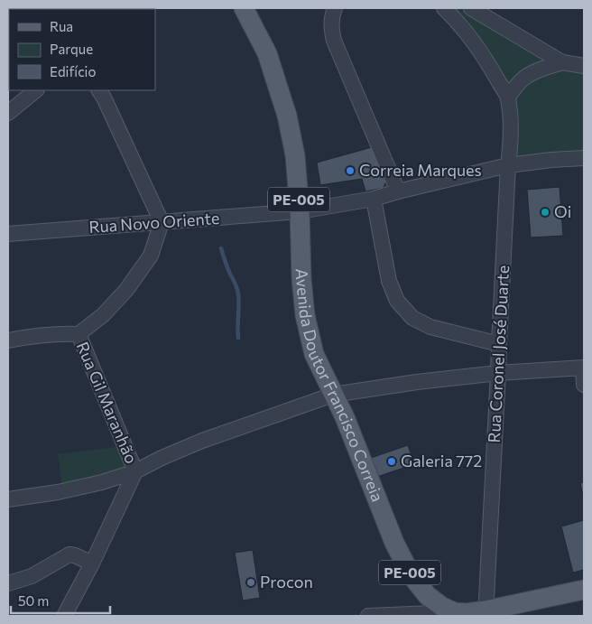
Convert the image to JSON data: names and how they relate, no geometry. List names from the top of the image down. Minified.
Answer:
{"streets":{"main road":["PE-005","Avenida Doutor Francisco Correia"],"street":["Rua Novo Oriente","Rua Coronel José Duarte","Rua Gil Maranhão"]},"crossings":[["Rua Novo Oriente","Rua Coronel José Duarte"],["Rua Novo Oriente","Avenida Doutor Francisco Correia"]],"places":["Correia Marques","Oi","Galeria 772","Procon"],"legend":["Rua","Parque","Edifício"],"scale_bar":"50 m"}
